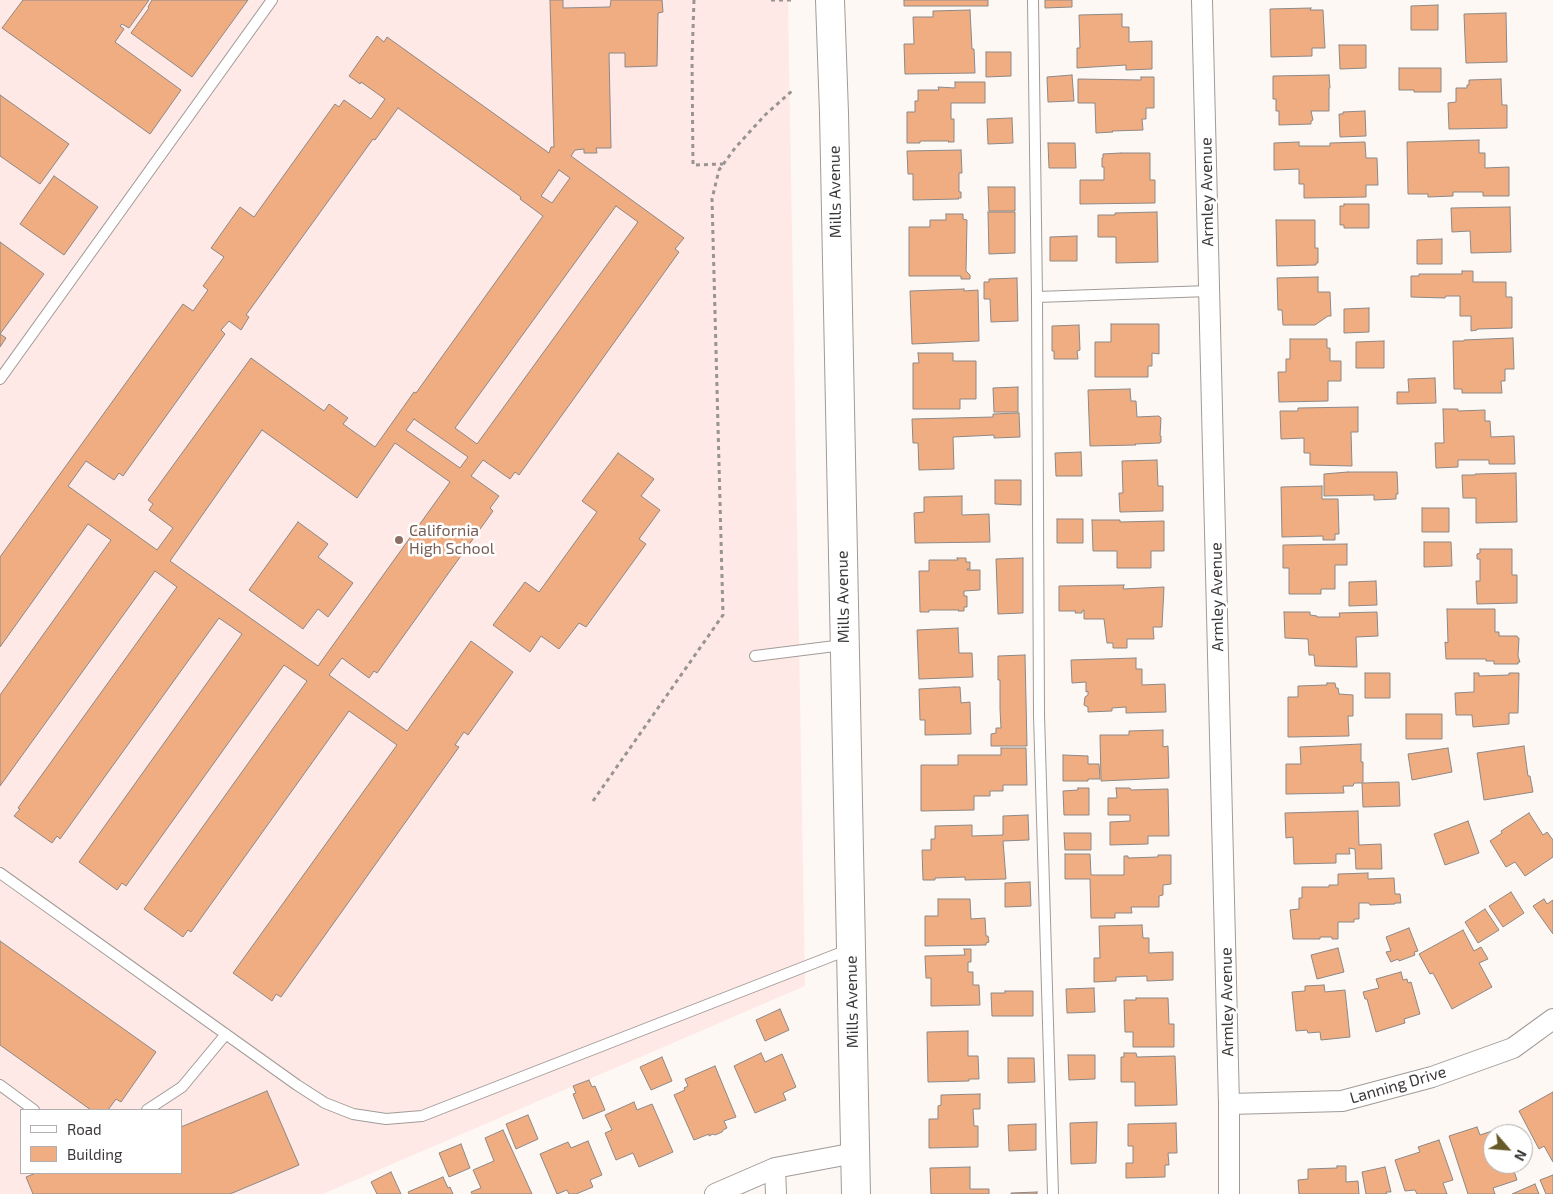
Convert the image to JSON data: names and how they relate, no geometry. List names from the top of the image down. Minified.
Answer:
{"streets":{"main road":["Mills Avenue"],"street":["Armley Avenue","Lanning Drive"]},"crossings":[["Armley Avenue","Lanning Drive"]],"places":["California High School"],"legend":["Road","Building"],"north":"bottom right"}
